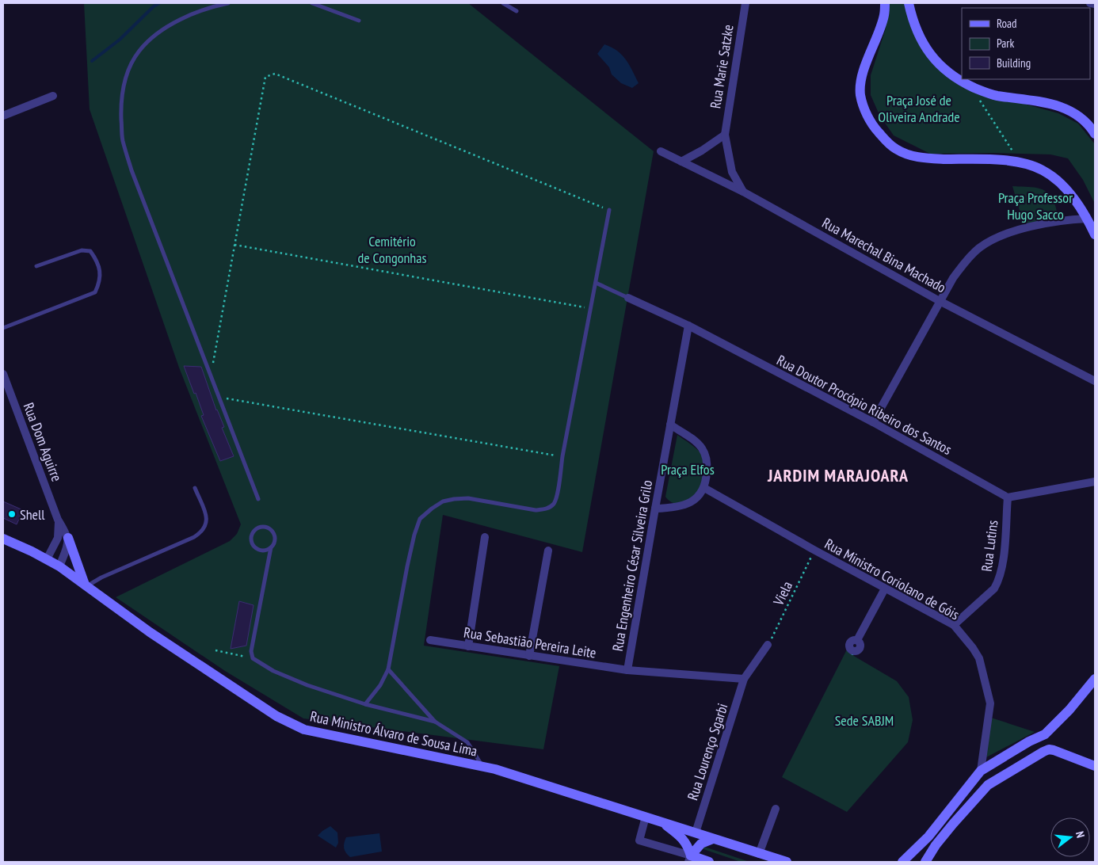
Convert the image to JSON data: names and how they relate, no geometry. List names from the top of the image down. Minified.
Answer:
{"streets":{"street":["Rua Marie Satzke","Rua Marechal Bina Machado","Rua Doutor Procópio Ribeiro dos Santos","Rua Dom Aguirre","Rua Lutins","Rua Engenheiro César Silveira Grilo","Rua Ministro Coriolano de Góis","Rua Sebastião Pereira Leite","Rua Ministro Álvaro de Sousa Lima","Rua Lourenço Sgarbi"],"path":["Viela"]},"crossings":[["Rua Marie Satzke","Rua Marechal Bina Machado"],["Rua Doutor Procópio Ribeiro dos Santos","Rua Lutins"],["Rua Doutor Procópio Ribeiro dos Santos","Rua Engenheiro César Silveira Grilo"],["Rua Dom Aguirre","Rua Ministro Álvaro de Sousa Lima"],["Rua Lutins","Rua Ministro Coriolano de Góis"],["Rua Engenheiro César Silveira Grilo","Rua Sebastião Pereira Leite"],["Rua Ministro Coriolano de Góis","Viela"],["Viela","Rua Lourenço Sgarbi"],["Rua Sebastião Pereira Leite","Rua Lourenço Sgarbi"],["Rua Ministro Álvaro de Sousa Lima","Rua Lourenço Sgarbi"]],"districts":["JARDIM MARAJOARA"],"parks":["Praça José de Oliveira Andrade","Praça Professor Hugo Sacco","Cemitério de Congonhas","Praça Elfos","Sede SABJM"],"places":["Shell"],"legend":["Road","Park","Building"],"north":"right"}
